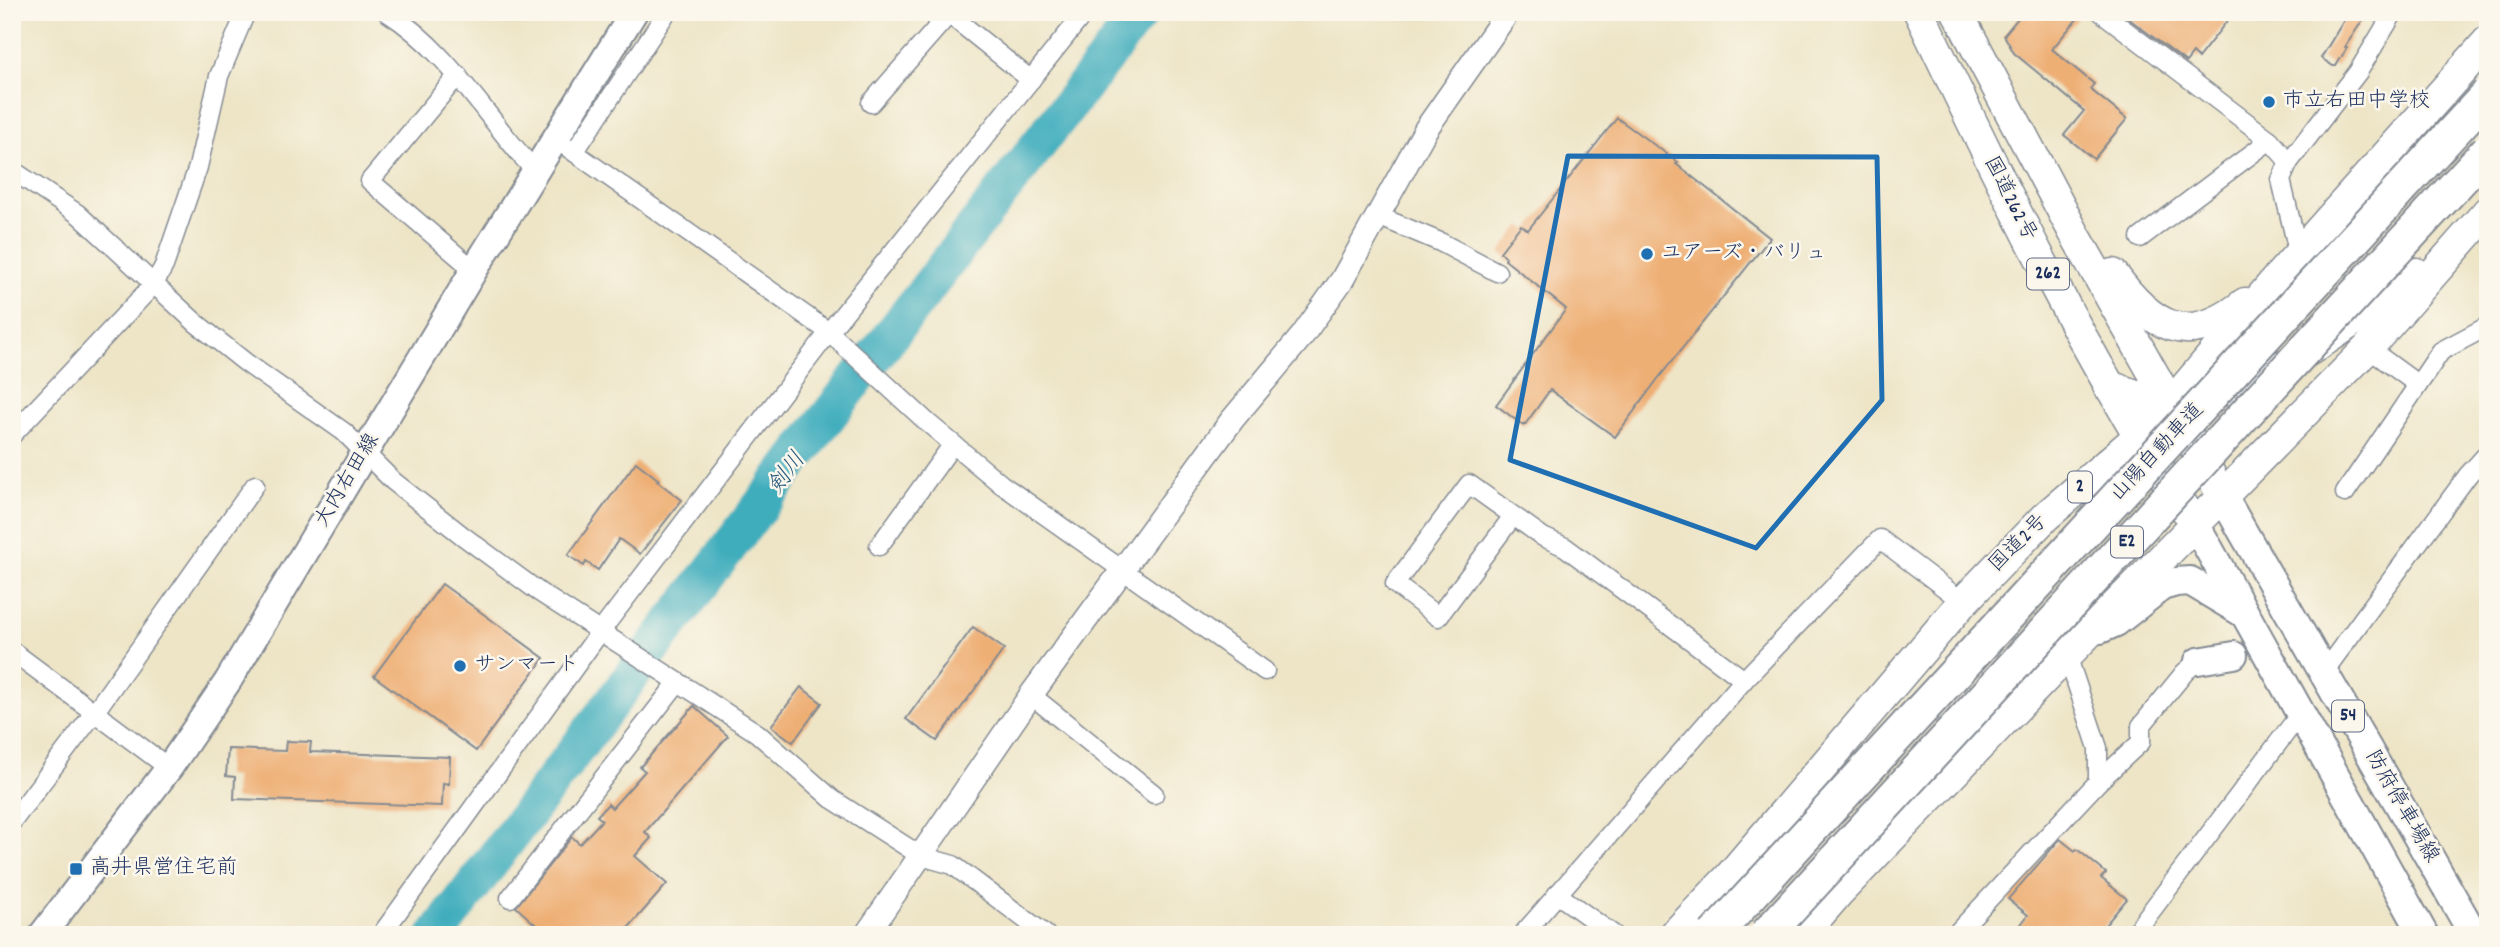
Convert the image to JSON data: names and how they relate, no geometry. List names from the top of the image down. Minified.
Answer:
{"streets":{"highway":["国道262号","262","山陽自動車道","2","E2","国道2号"],"main road":["大内右田線","54","防府停車場線"]},"crossings":[["国道262号","国道2号"],["国道262号","防府停車場線"]],"water":["剣川"],"places":{"other":["市立右田中学校","ユアーズ・バリュ","サンマート"],"transit":["高井県営住宅前"]}}
